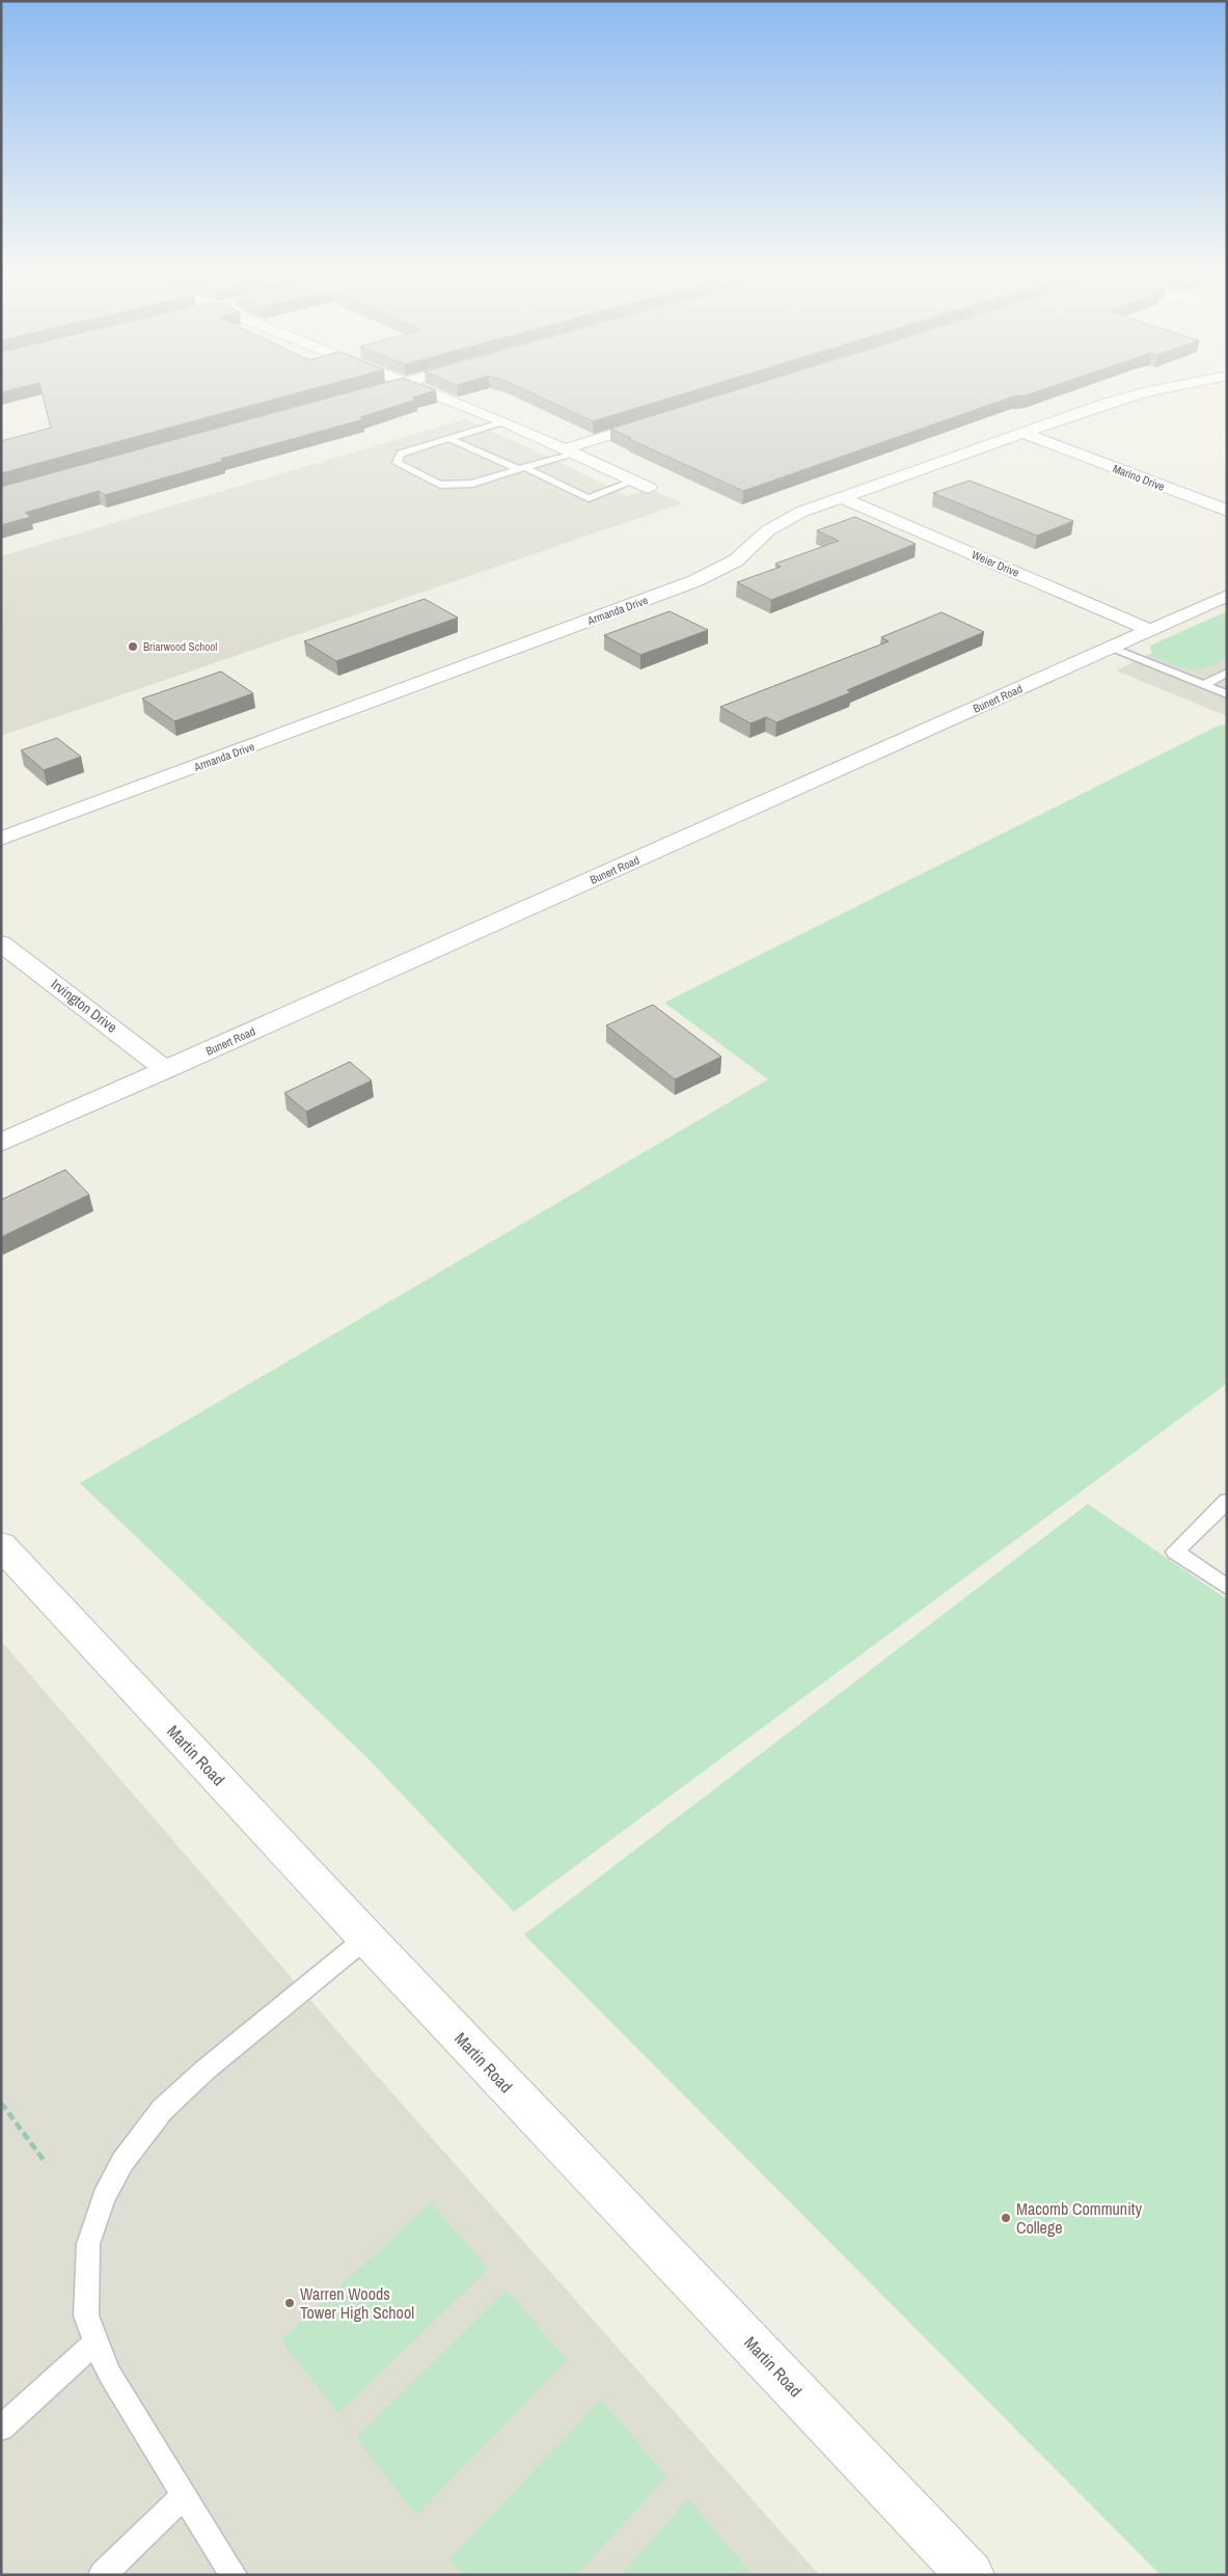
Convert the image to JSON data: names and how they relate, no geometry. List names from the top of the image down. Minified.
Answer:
{"streets":{"street":["Marino Drive","Weier Drive","Armanda Drive","Bunert Road","Irvington Drive","Martin Road"]},"crossings":[["Marino Drive","Armanda Drive"],["Weier Drive","Armanda Drive"],["Weier Drive","Bunert Road"],["Bunert Road","Irvington Drive"]],"places":["Briarwood School","Macomb Community College","Warren Woods Tower High School"]}
